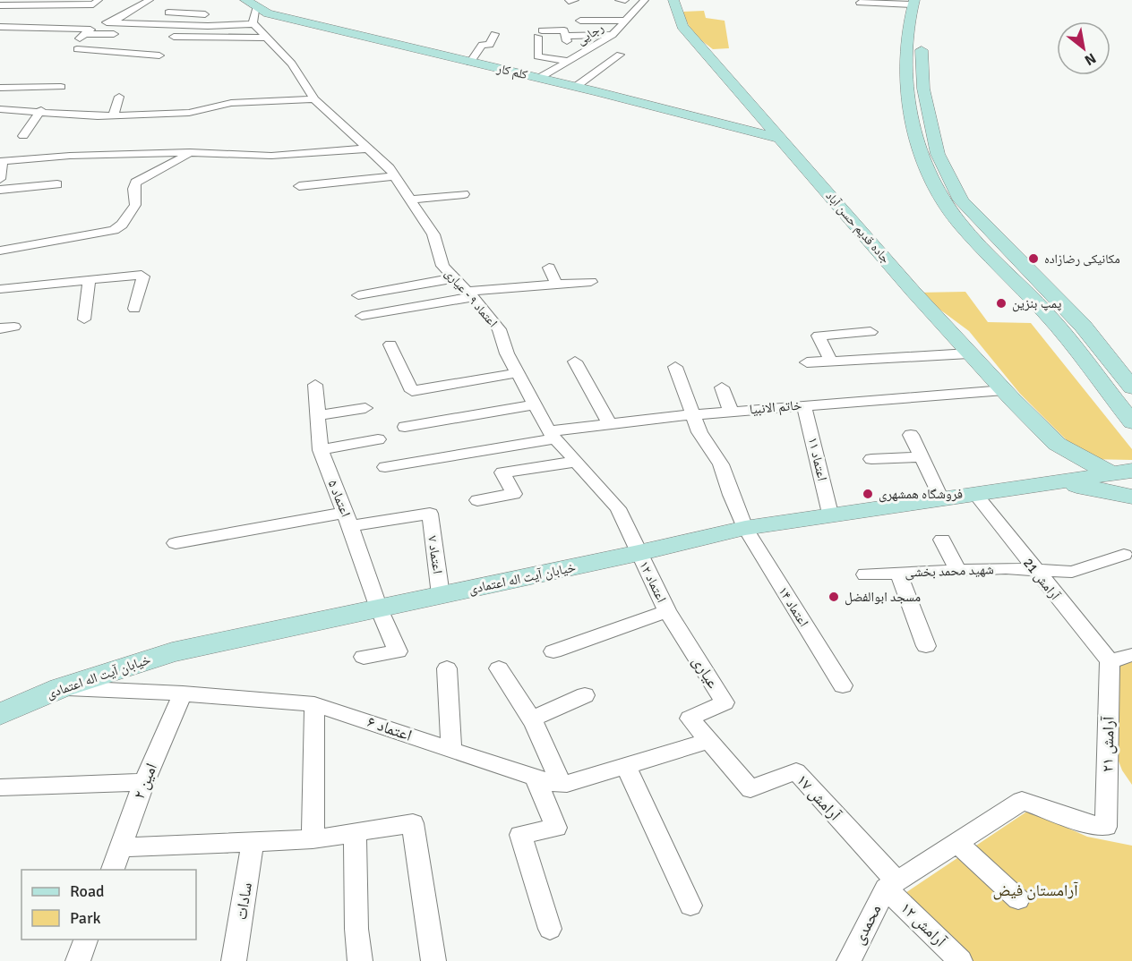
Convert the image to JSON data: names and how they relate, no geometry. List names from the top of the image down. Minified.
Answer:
{"streets":{"street":["رجایی","کلم کار","جاده قدیم حسن آباد","اعتماد ۹ - عیاری","خاتم الانبیا","اعتماد ۱۱","اعتماد ۵","اعتماد ۷","شهید محمد بخشی","خیابان آیت اله اعتمادی","آرامش 21","اعتماد ۱۲","اعتماد ۱۴","عیاری","اعتماد ۶","آرامش ۲۱","امین ۲","آرامش ۱۷","سادات","محمدی","آرامش ۱۲"]},"crossings":[["رجایی","کلم کار"],["کلم کار","جاده قدیم حسن آباد"],["جاده قدیم حسن آباد","خاتم الانبیا"],["اعتماد ۹ - عیاری","خاتم الانبیا"],["اعتماد ۹ - عیاری","خیابان آیت اله اعتمادی"],["اعتماد ۹ - عیاری","اعتماد ۱۲"],["خاتم الانبیا","اعتماد ۱۱"],["خاتم الانبیا","اعتماد ۱۴"],["اعتماد ۱۱","خیابان آیت اله اعتمادی"],["اعتماد ۵","اعتماد ۷"],["اعتماد ۵","خیابان آیت اله اعتمادی"],["اعتماد ۷","خیابان آیت اله اعتمادی"],["شهید محمد بخشی","آرامش 21"],["خیابان آیت اله اعتمادی","آرامش 21"],["خیابان آیت اله اعتمادی","اعتماد ۱۲"],["خیابان آیت اله اعتمادی","اعتماد ۱۴"],["خیابان آیت اله اعتمادی","اعتماد ۶"],["آرامش 21","آرامش ۲۱"],["اعتماد ۱۲","عیاری"],["عیاری","اعتماد ۶"],["عیاری","آرامش ۱۷"],["اعتماد ۶","امین ۲"],["اعتماد ۶","آرامش ۱۷"],["آرامش ۱۷","محمدی"],["آرامش ۱۷","آرامش ۱۲"],["محمدی","آرامش ۱۲"]],"parks":["آرامستان فیض"],"places":["مکانیکی رضازاده","پمپ بنزین","فروشگاه همشهری","مسجد ابوالفضل"],"legend":["Road","Park"],"north":"bottom right"}
